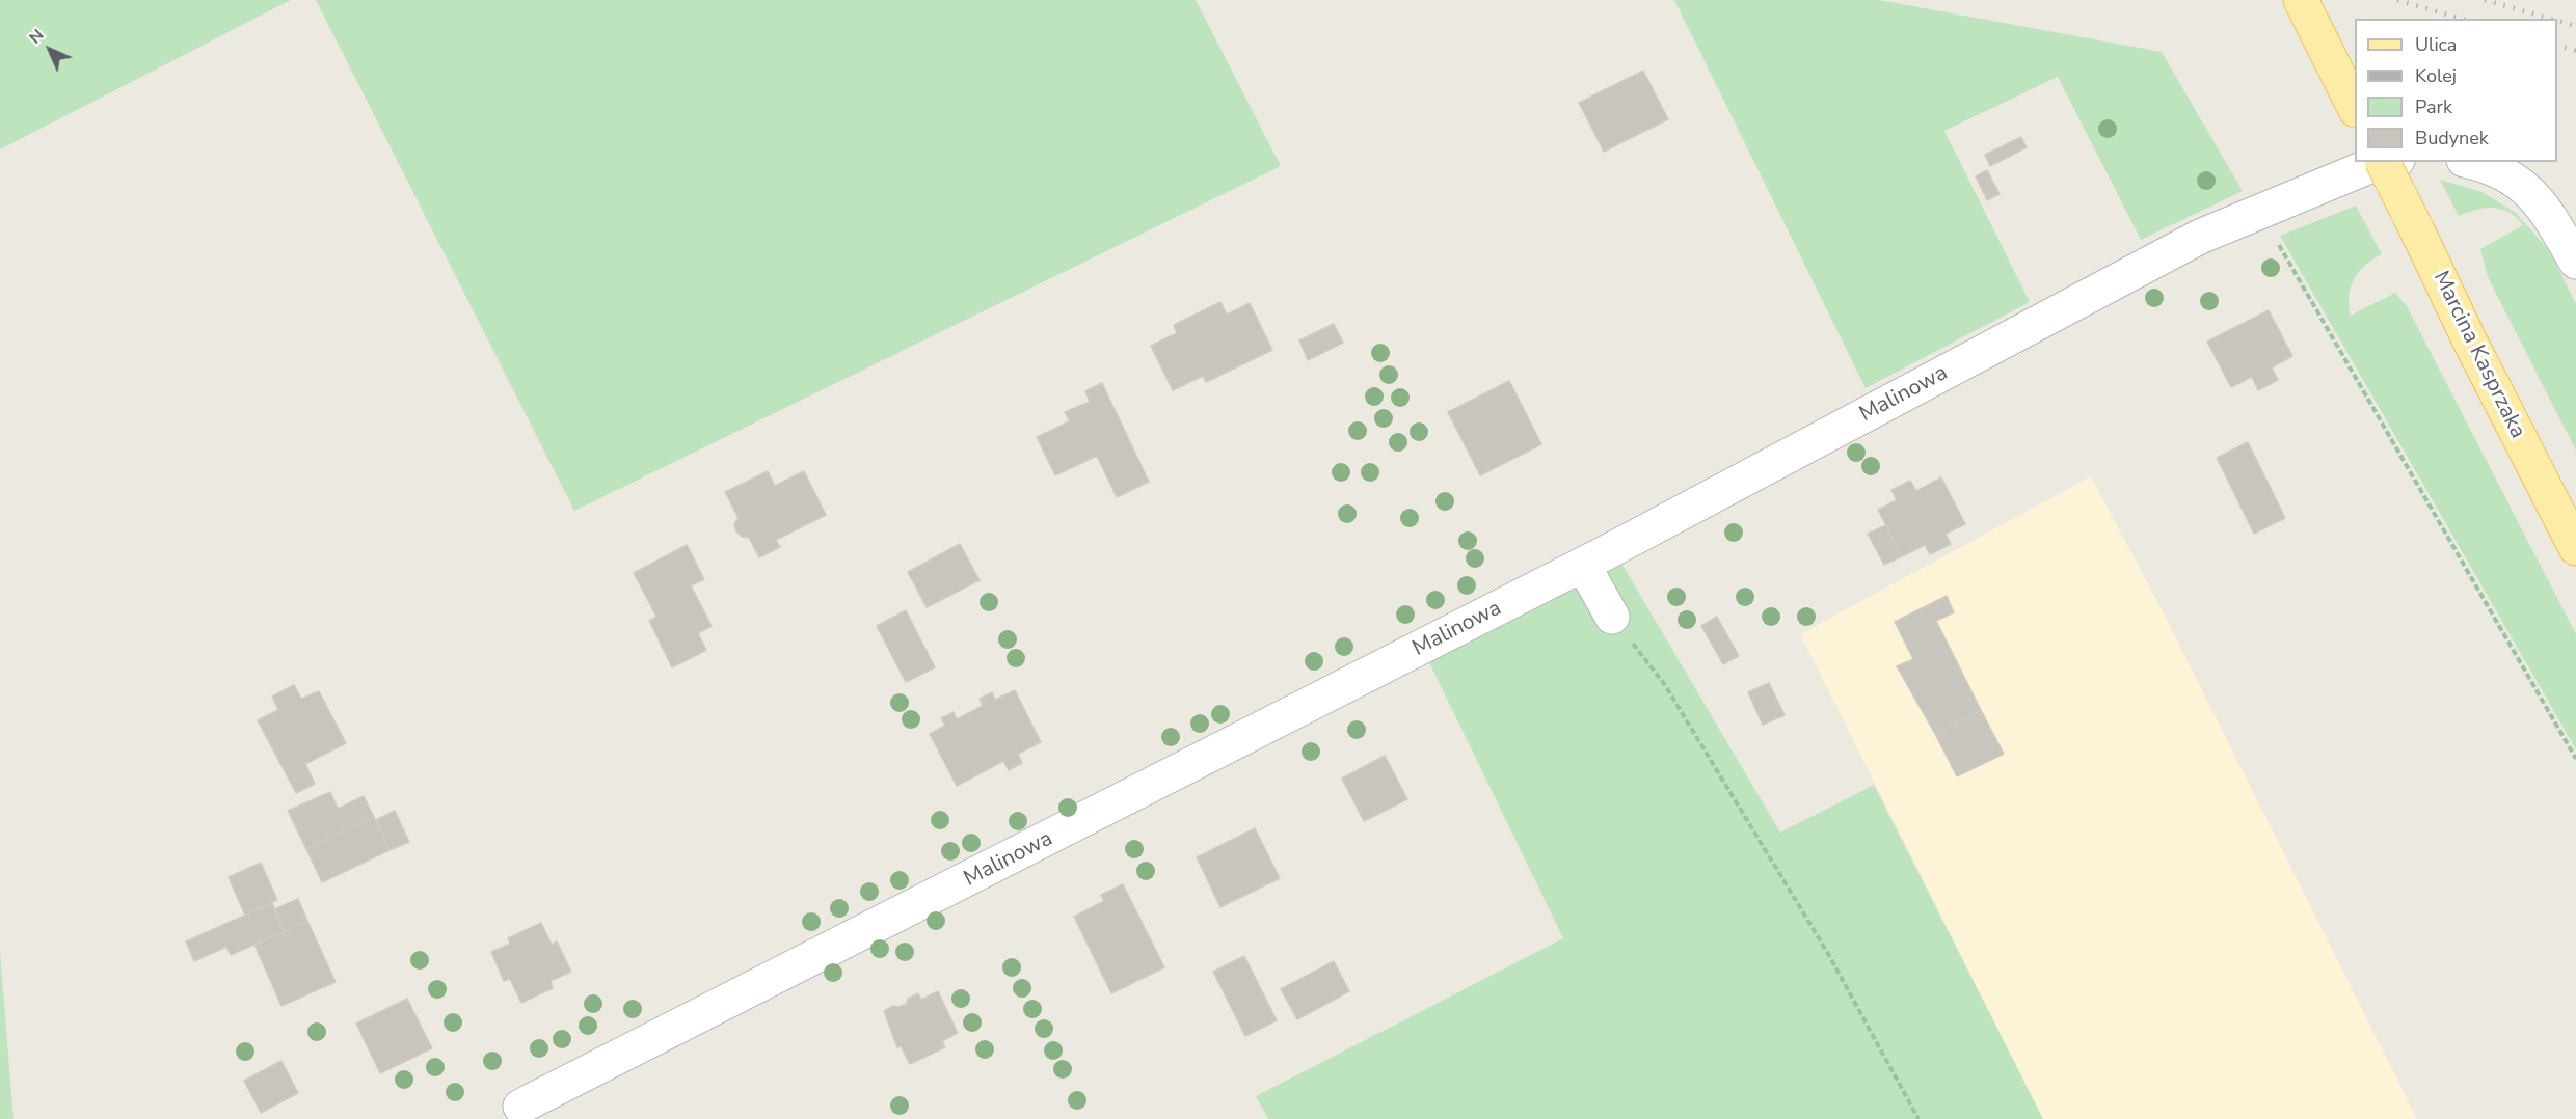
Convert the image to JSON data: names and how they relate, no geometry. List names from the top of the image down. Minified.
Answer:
{"streets":{"main road":["Marcina Kasprzaka"],"street":["Malinowa"]},"legend":["Ulica","Kolej","Park","Budynek"],"north":"top left"}
